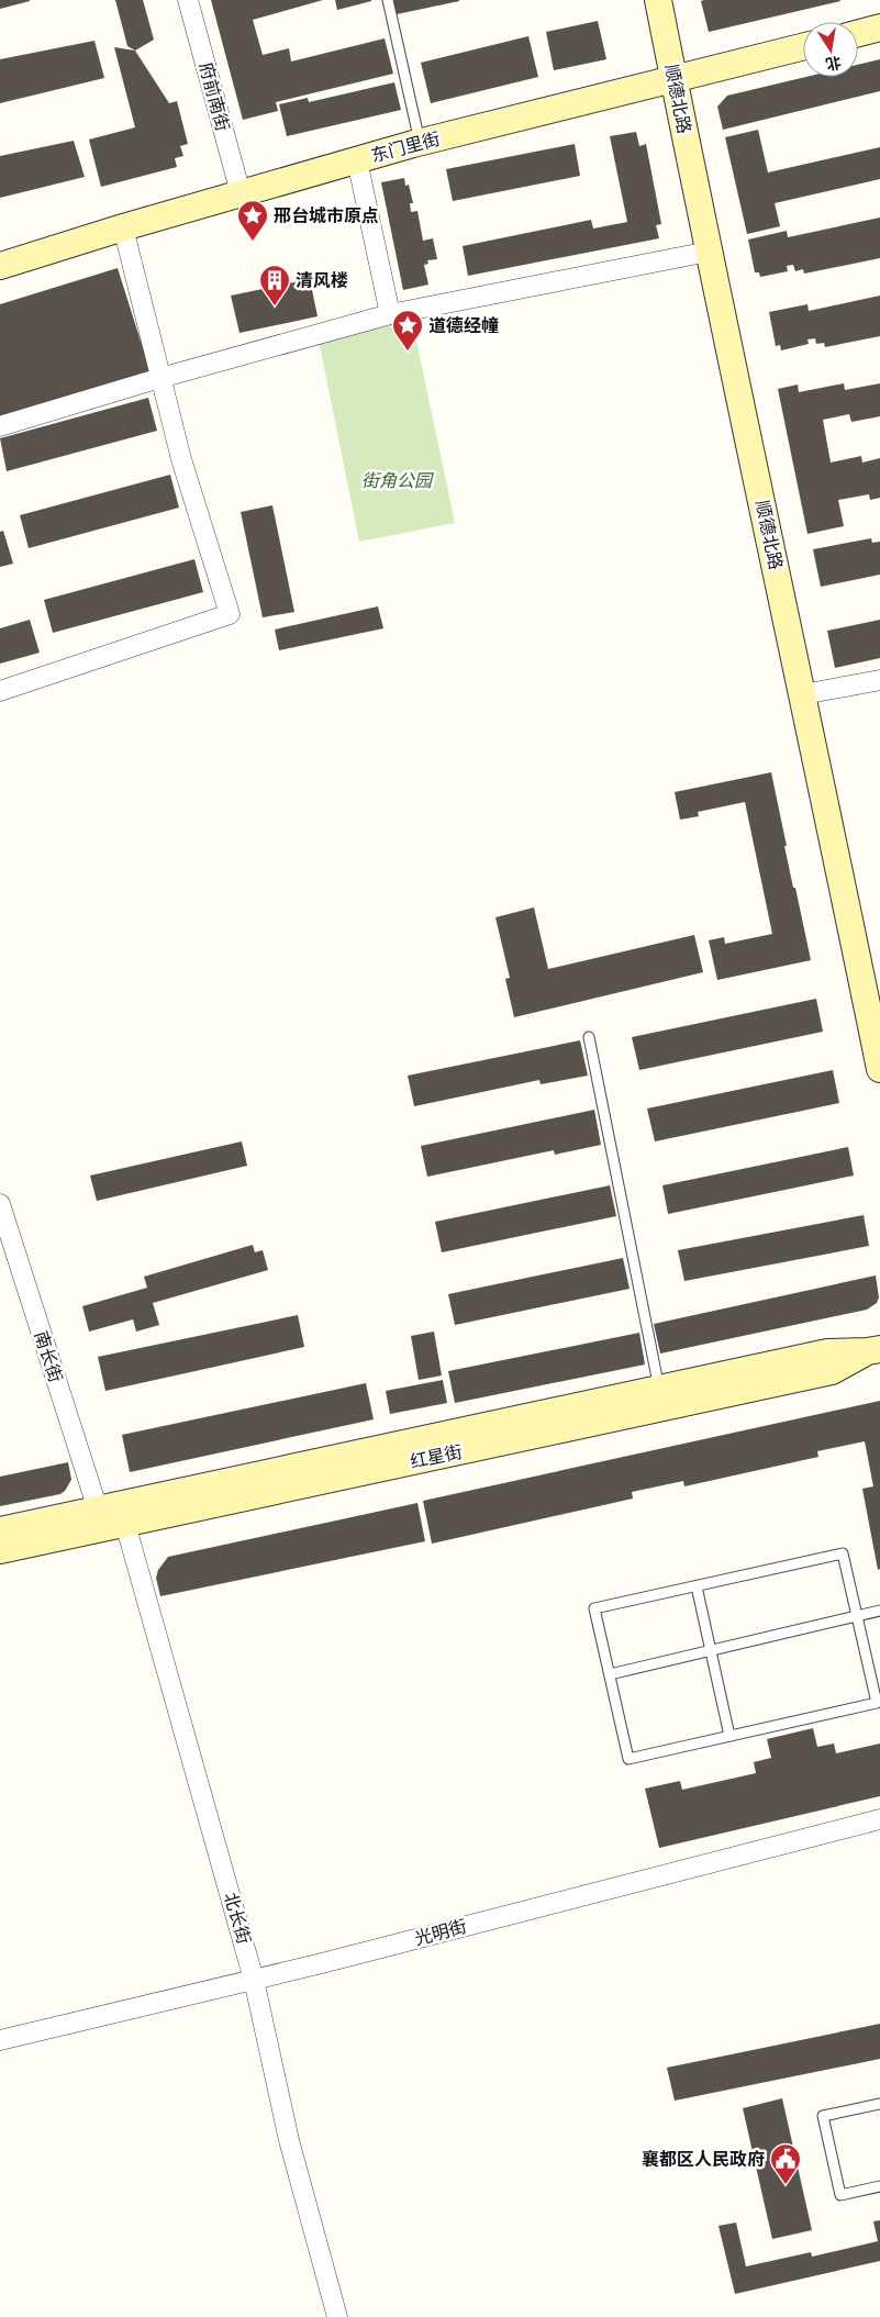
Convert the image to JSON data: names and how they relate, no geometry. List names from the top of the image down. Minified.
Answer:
{"streets":{"street":["府前南街","顺德北路","东门里街","南长街","红星街","北长街","光明街"]},"crossings":[["府前南街","东门里街"],["顺德北路","东门里街"],["南长街","红星街"],["红星街","北长街"],["北长街","光明街"]],"parks":["街角公园"],"places":{"place":["邢台城市原点","道德经幢"],"building":["清风楼"],"public building":["襄都区人民政府"]},"north":"bottom"}
